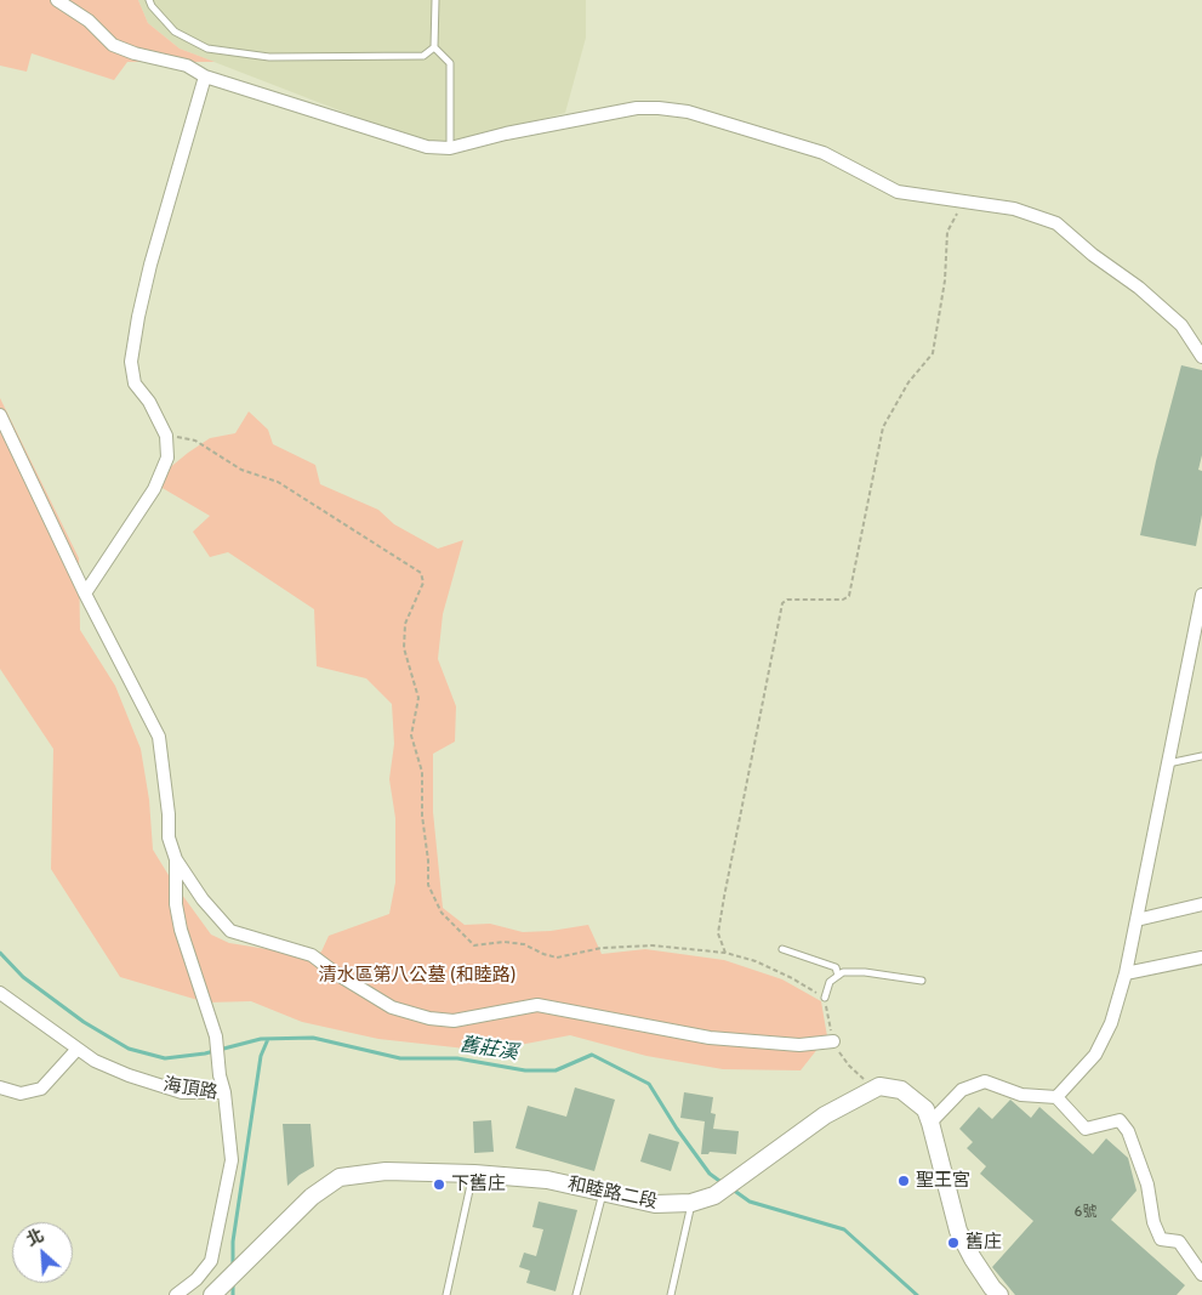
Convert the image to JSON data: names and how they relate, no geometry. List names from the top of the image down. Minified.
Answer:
{"streets":{"street":["海頂路","和睦路二段"]},"water":["舊莊溪"],"parks":["清水區第八公墓 (和睦路)"],"places":["聖王宮","下舊庄","舊庄"],"house_numbers":["6號"],"north":"top left"}
